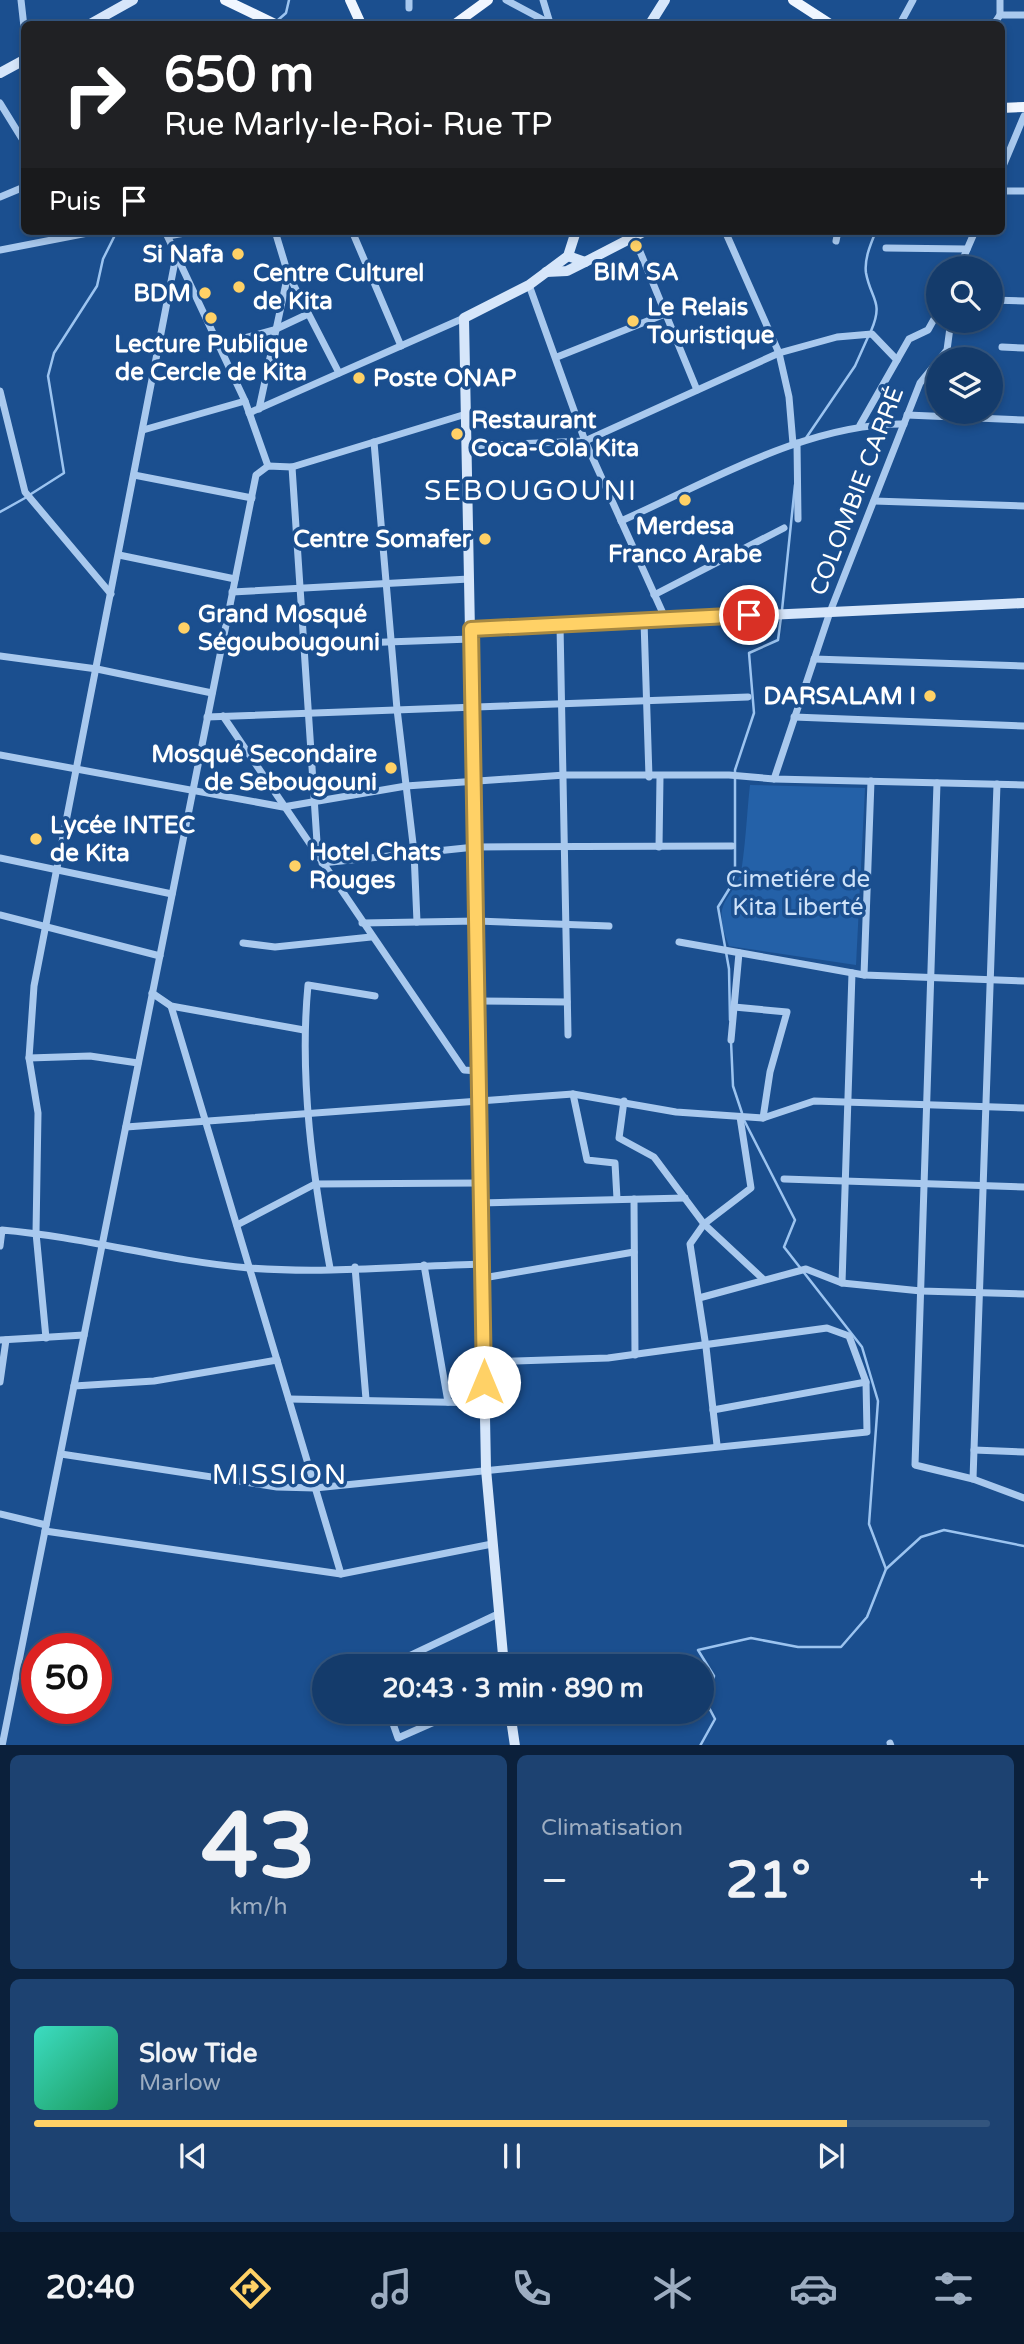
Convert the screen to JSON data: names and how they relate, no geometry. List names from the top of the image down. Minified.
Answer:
{"streets":{"street":["COLOMBIE CARRÉ"]},"districts":["SEBOUGOUNI","MISSION"],"parks":["Cimetiére de Kita Liberté"],"places":["BIM SA","Si Nafa","Centre Culturel de Kita","BDM","Lecture Publique de Cercle de Kita","Le Relais Touristique","Poste ONAP","Restaurant Coca-Cola Kita","Merdesa Franco Arabe","Centre Somafer","Grand Mosqué Ségoubougouni","DARSALAM I","Mosqué Secondaire de Sebougouni","Lycée INTEC de Kita","Hotel Chats Rouges"],"page":{"turn":["650 m","Rue Marly-le-Roi- Rue TP"],"then":"Puis","limit":"50","trip":"20:43 · 3 min · 890 m","tile":[["43","km/h"],"Climatisation"],"heat":["−","21°","+"],"song":["Slow Tide","Marlow"],"tabs":"20:40"}}
